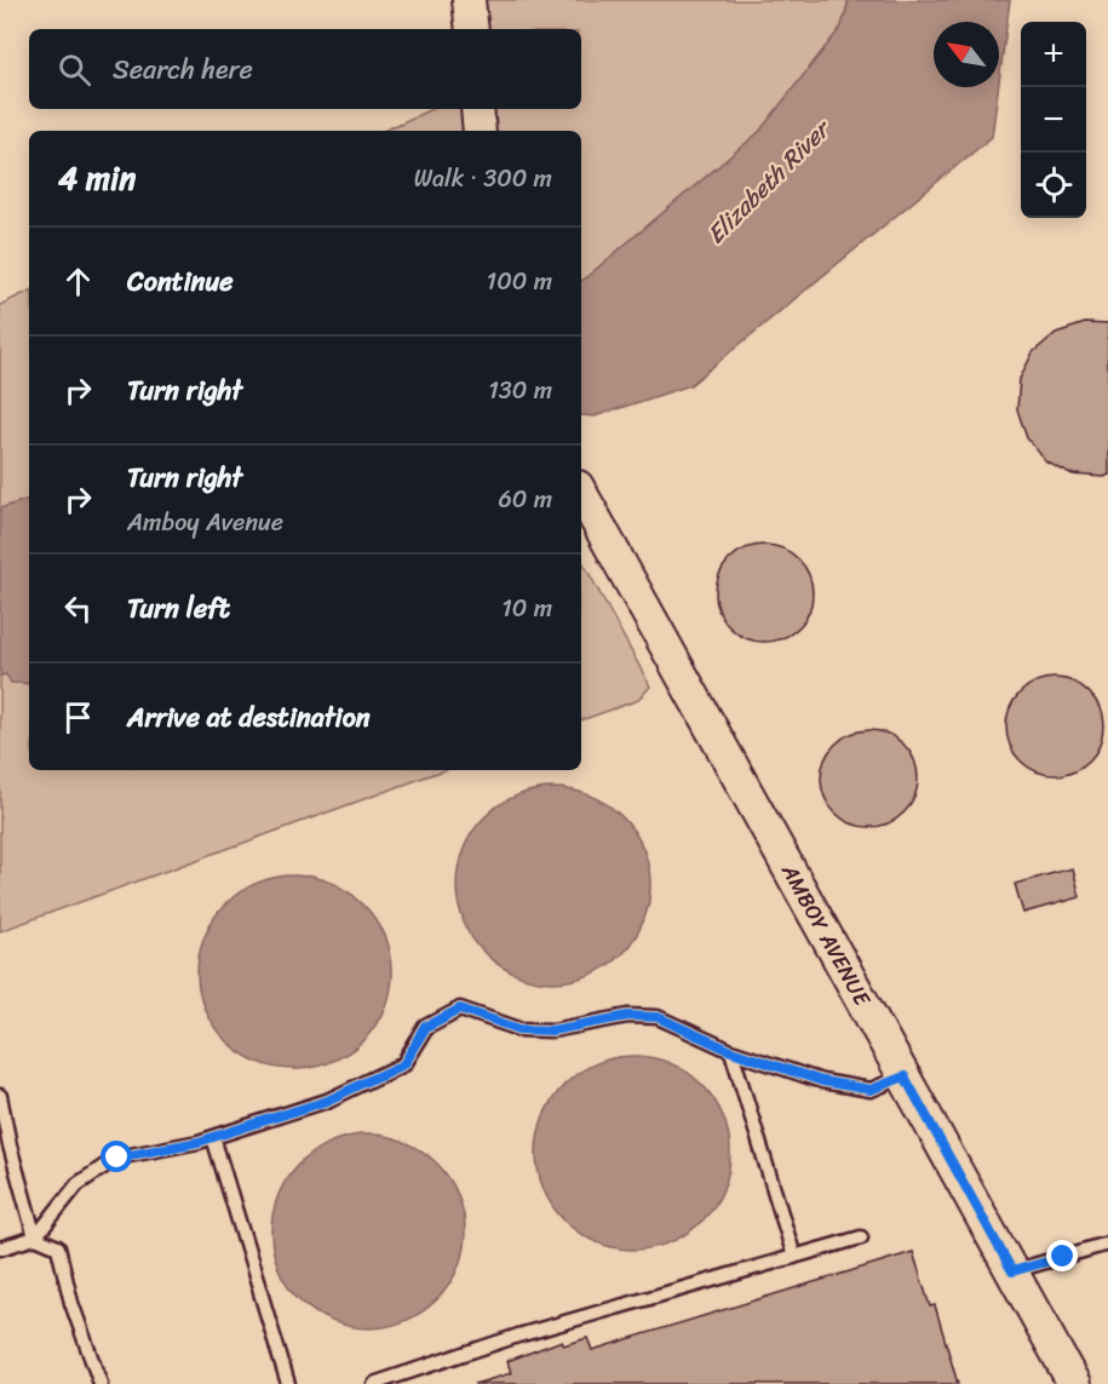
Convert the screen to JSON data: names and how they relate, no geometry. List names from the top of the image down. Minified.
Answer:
{"streets":{"street":["AMBOY AVENUE"]},"water":["Elizabeth River"],"north":"top left","page":{"map_buttons":["+","−"],"search":"Search here","heading":["4 min","Walk · 300 m"],"list":[["Continue","100 m"],["Turn right","130 m"],["Turn right","Amboy Avenue","60 m"],["Turn left","10 m"],"Arrive at destination"]}}
